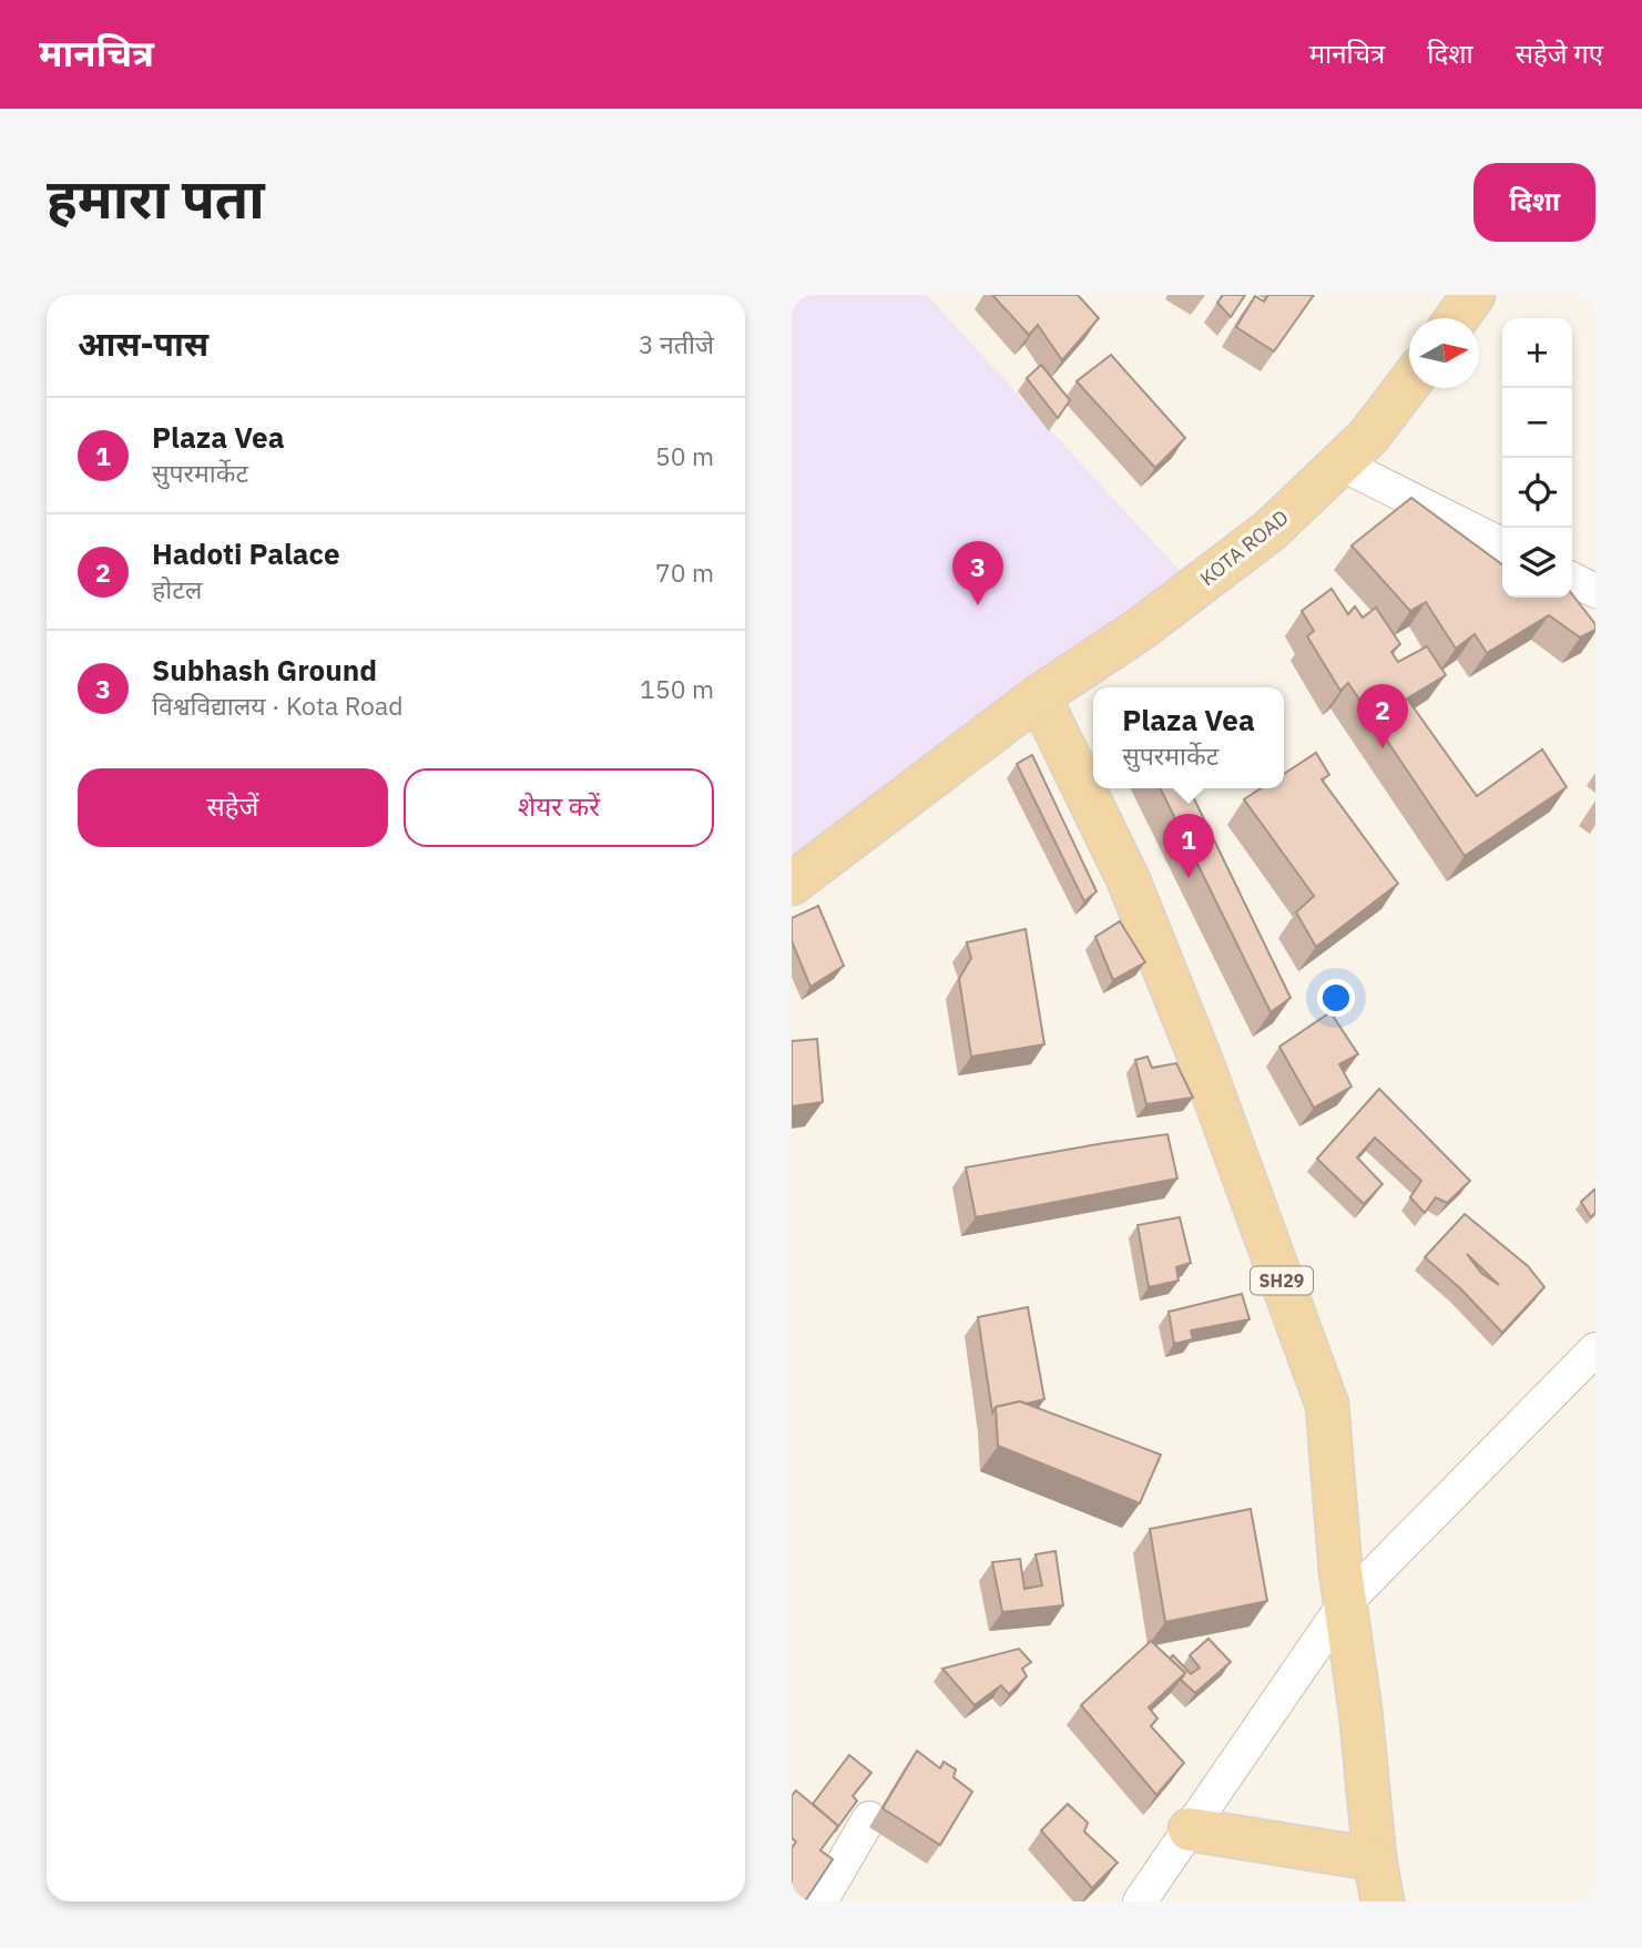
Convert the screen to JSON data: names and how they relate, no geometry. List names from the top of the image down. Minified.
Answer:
{"streets":{"main road":["KOTA ROAD","SH29"]},"crossings":[["KOTA ROAD","SH29"]],"north":"right","page":{"header":"मानचित्र","nav":["मानचित्र","दिशा","सहेजे गए"],"title":"हमारा पता","buttons":["दिशा",["सहेजें","शेयर करें"]],"heading":["आस-पास","3 नतीजे"],"map_buttons":["+","−"],"list":[{"mark":"1","name":"Plaza Vea","note":"सुपरमार्केट","value":"50 m"},{"mark":"2","name":"Hadoti Palace","note":"होटल","value":"70 m"},{"mark":"3","name":"Subhash Ground","note":"विश्वविद्यालय · Kota Road","value":"150 m"}],"pins":["3","2","1"],"popup":["Plaza Vea","सुपरमार्केट"]}}
